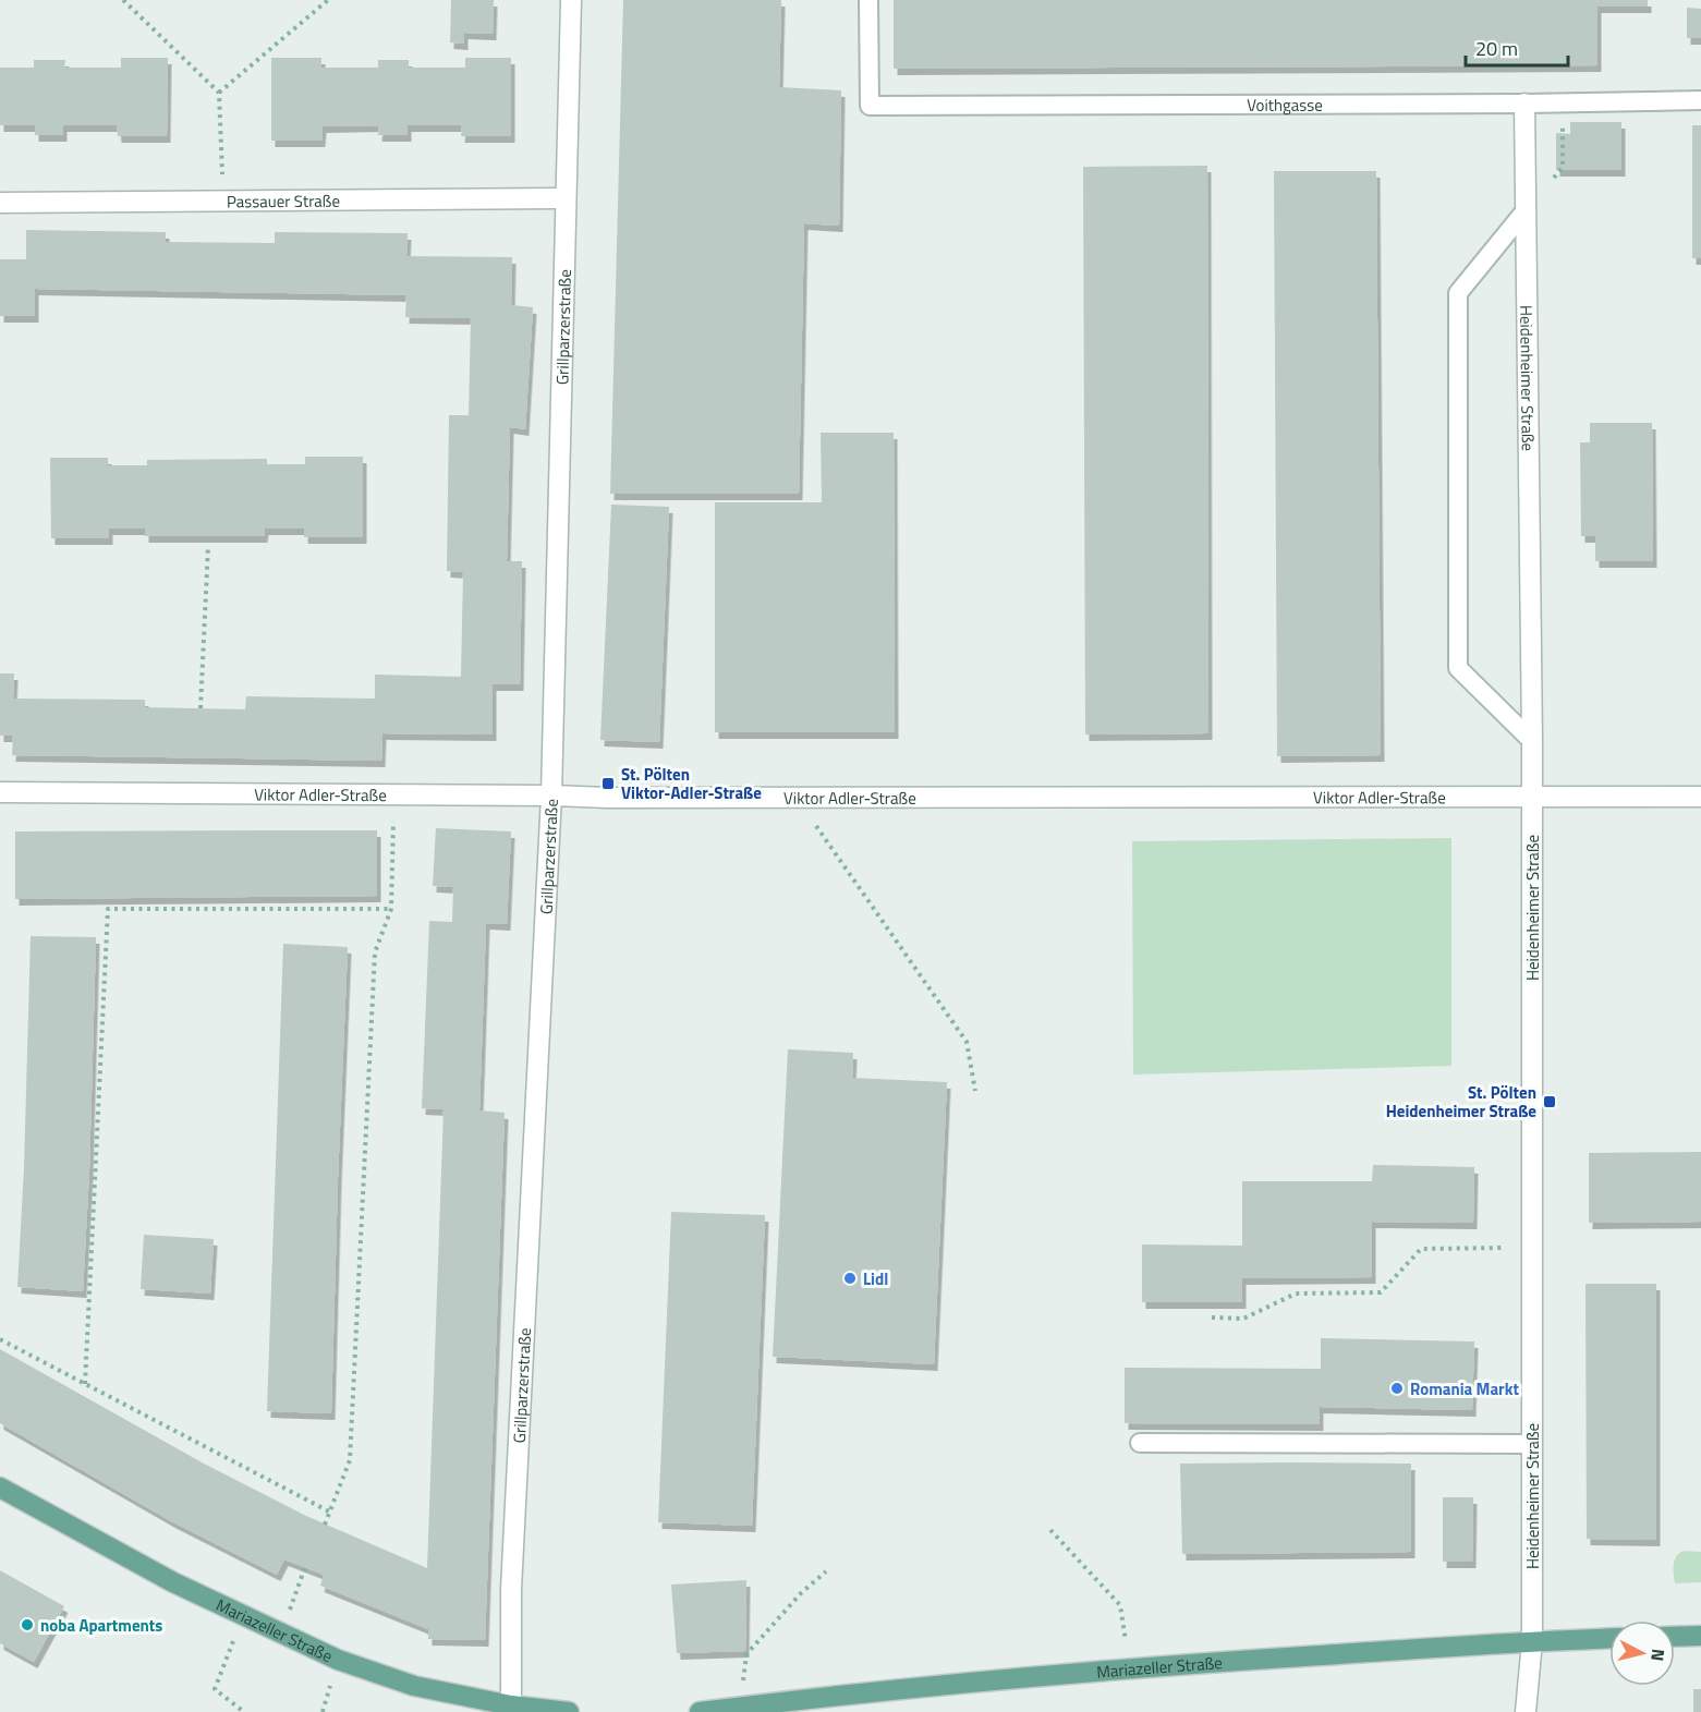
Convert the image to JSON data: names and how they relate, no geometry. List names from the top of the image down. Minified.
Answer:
{"streets":{"main road":["Mariazeller Straße"],"street":["Passauer Straße","Grillparzerstraße","Heidenheimer Straße","Viktor Adler-Straße"],"lane":["Voithgasse"]},"crossings":[["Voithgasse","Heidenheimer Straße"],["Passauer Straße","Grillparzerstraße"],["Grillparzerstraße","Viktor Adler-Straße"],["Grillparzerstraße","Mariazeller Straße"],["Heidenheimer Straße","Viktor Adler-Straße"],["Heidenheimer Straße","Mariazeller Straße"]],"places":{"transit":["St. Pölten Viktor-Adler-Straße","St. Pölten Heidenheimer Straße"],"other":["Lidl","Romania Markt","noba Apartments"]},"scale_bar":"20 m","north":"right"}
